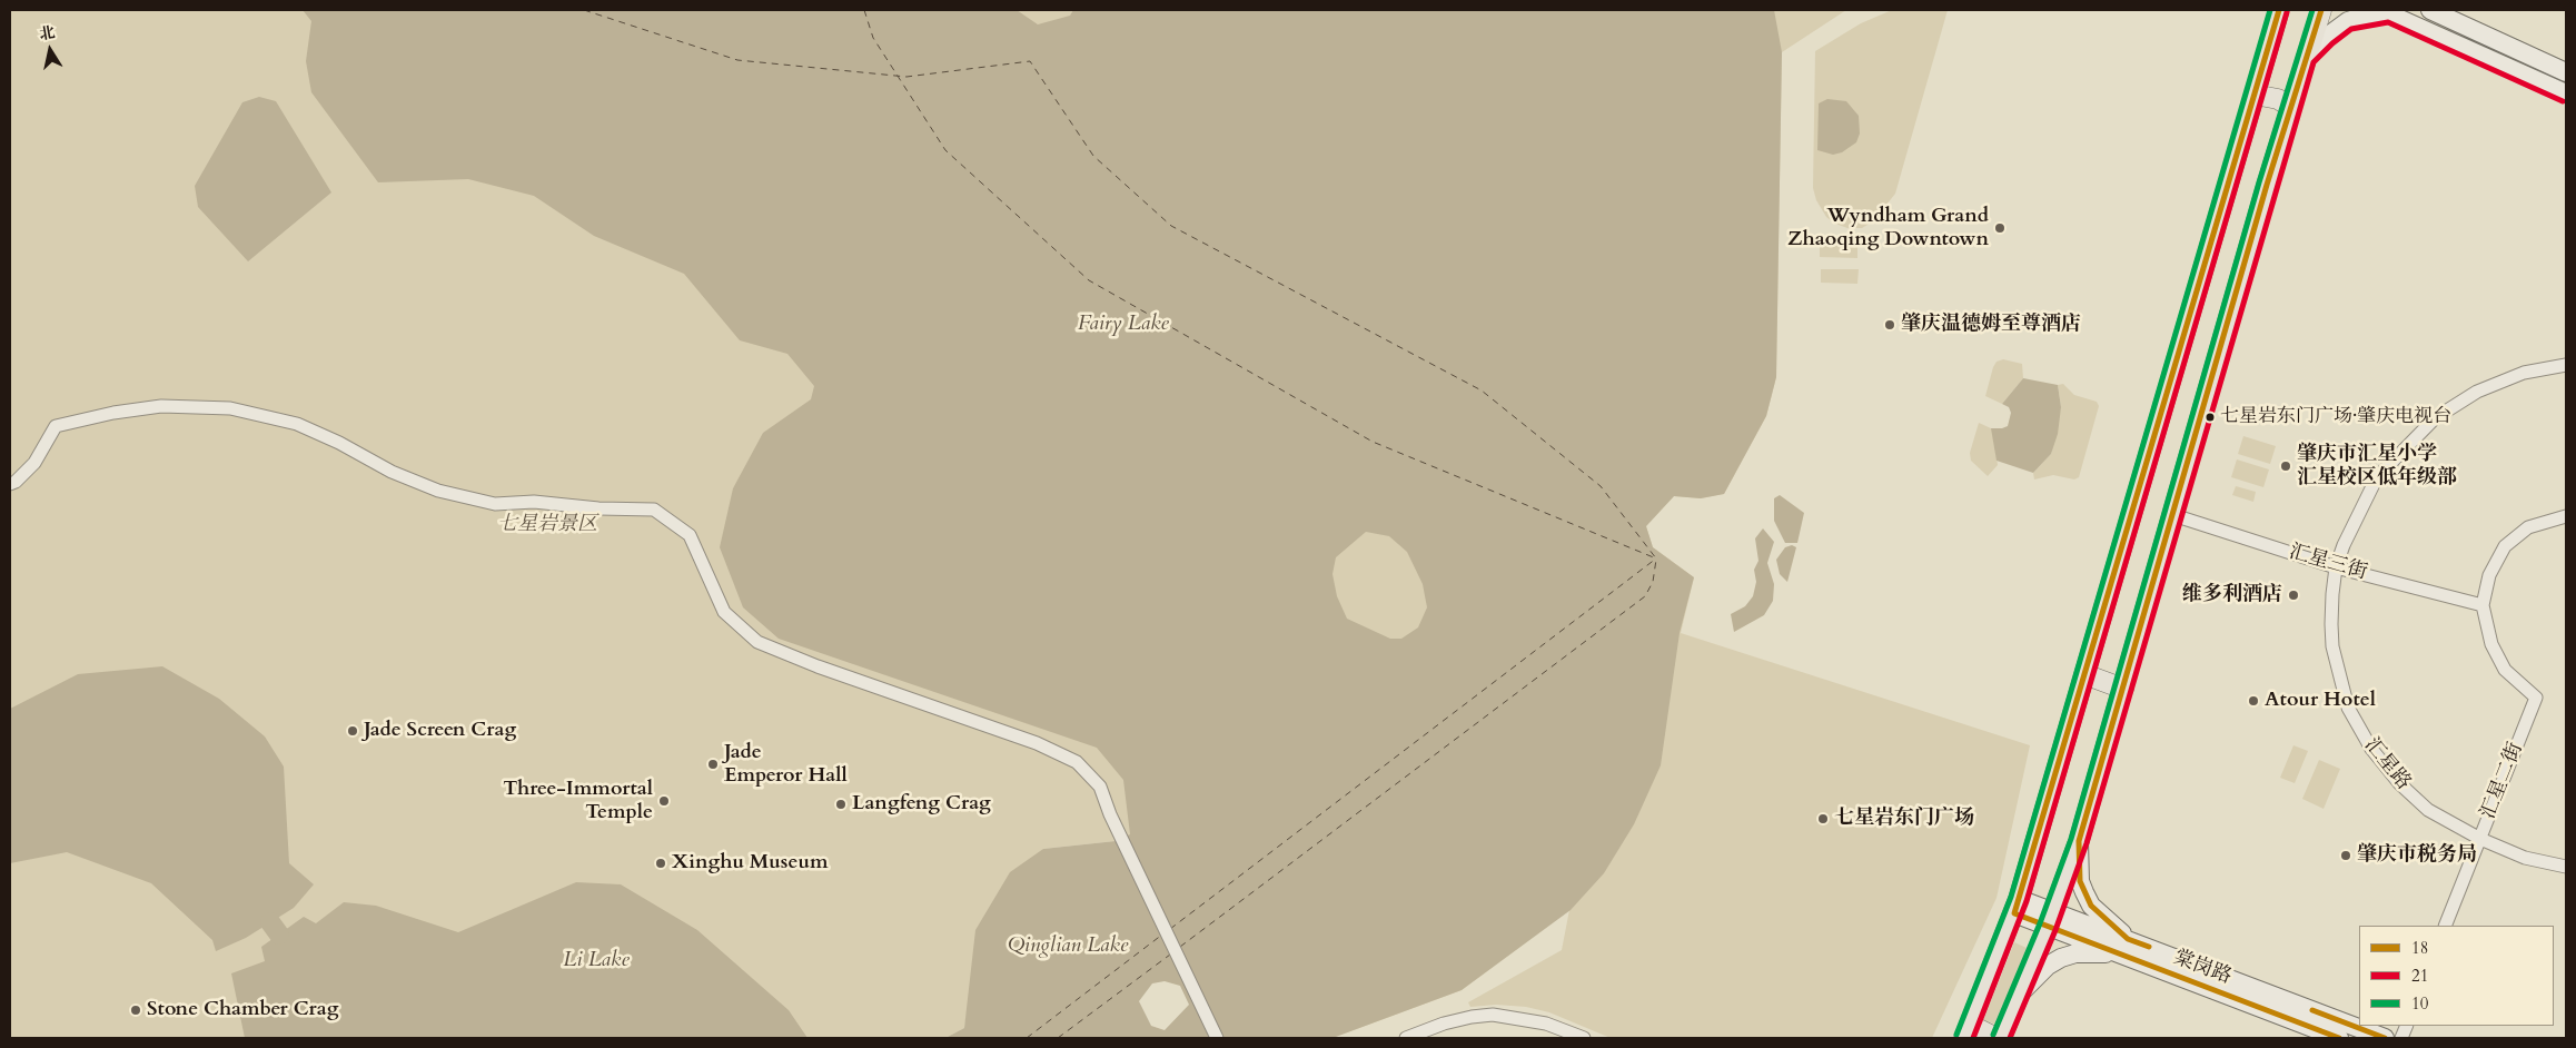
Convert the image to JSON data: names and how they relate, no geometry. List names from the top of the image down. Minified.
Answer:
{"streets":{"main road":["棠岗路"],"street":["汇星三街","汇星路","汇星二街"]},"crossings":[["汇星三街","汇星路"],["汇星三街","汇星二街"],["汇星路","汇星二街"]],"water":["Fairy Lake","Qinglian Lake","Li Lake"],"parks":["七星岩景区"],"places":["Wyndham Grand Zhaoqing Downtown","肇庆温德姆至尊酒店","七星岩东门广场·肇庆电视台","肇庆市汇星小学 汇星校区低年级部","维多利酒店","Atour Hotel","Jade Screen Crag","Jade Emperor Hall","Three-Immortal Temple","Langfeng Crag","七星岩东门广场","肇庆市税务局","Xinghu Museum","Stone Chamber Crag"],"lines":["transit line 18","transit line 10","transit line 21"],"legend":["18","21","10"],"north":"top"}
